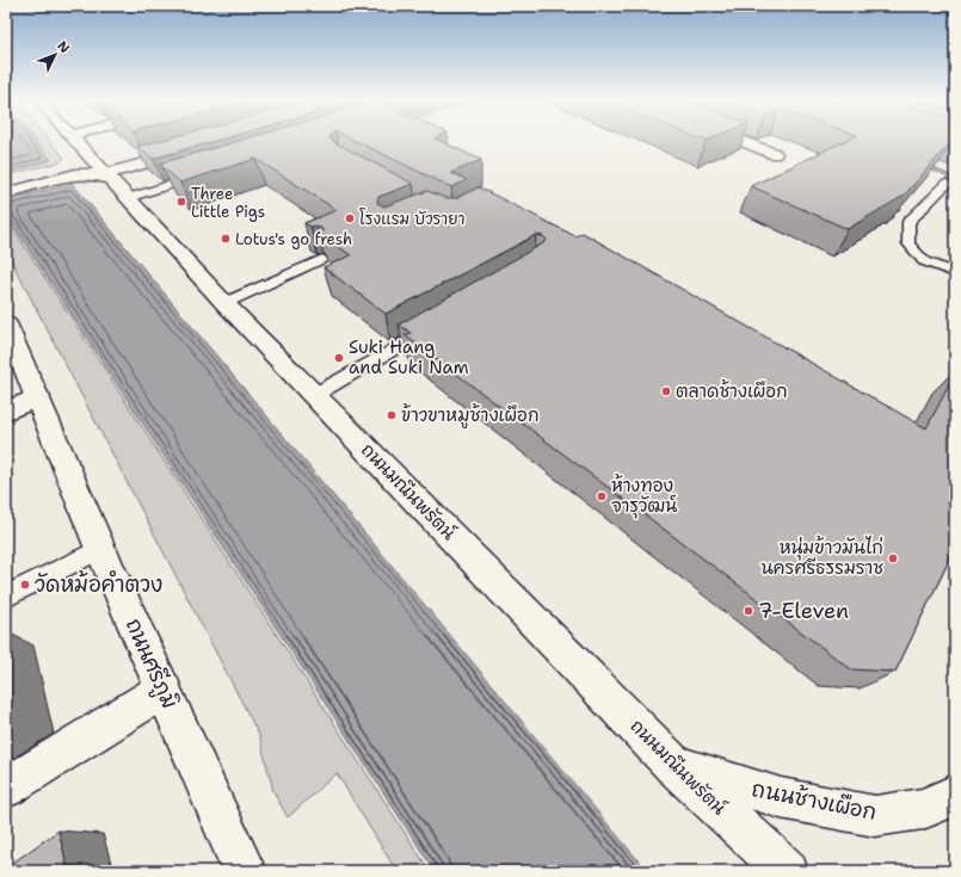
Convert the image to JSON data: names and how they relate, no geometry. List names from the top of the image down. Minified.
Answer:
{"streets":{"main road":["ถนนมณีนพรัตน์","ถนนศรีภูมิ","ถนนช้างเผือก"]},"crossings":[["ถนนมณีนพรัตน์","ถนนช้างเผือก"]],"places":["Three Little Pigs","โรงแรม บัวรายา","Lotus's go fresh","Suki Hang and Suki Nam","ตลาดช้างเผือก","ข้าวขาหมูช้างเผือก","ห้างทอง จารุวัฒน์","หนุ่มข้าวมันไก่ นครศรีธรรมราช","วัดหม้อคำตวง","7-Eleven"],"north":"top right"}
